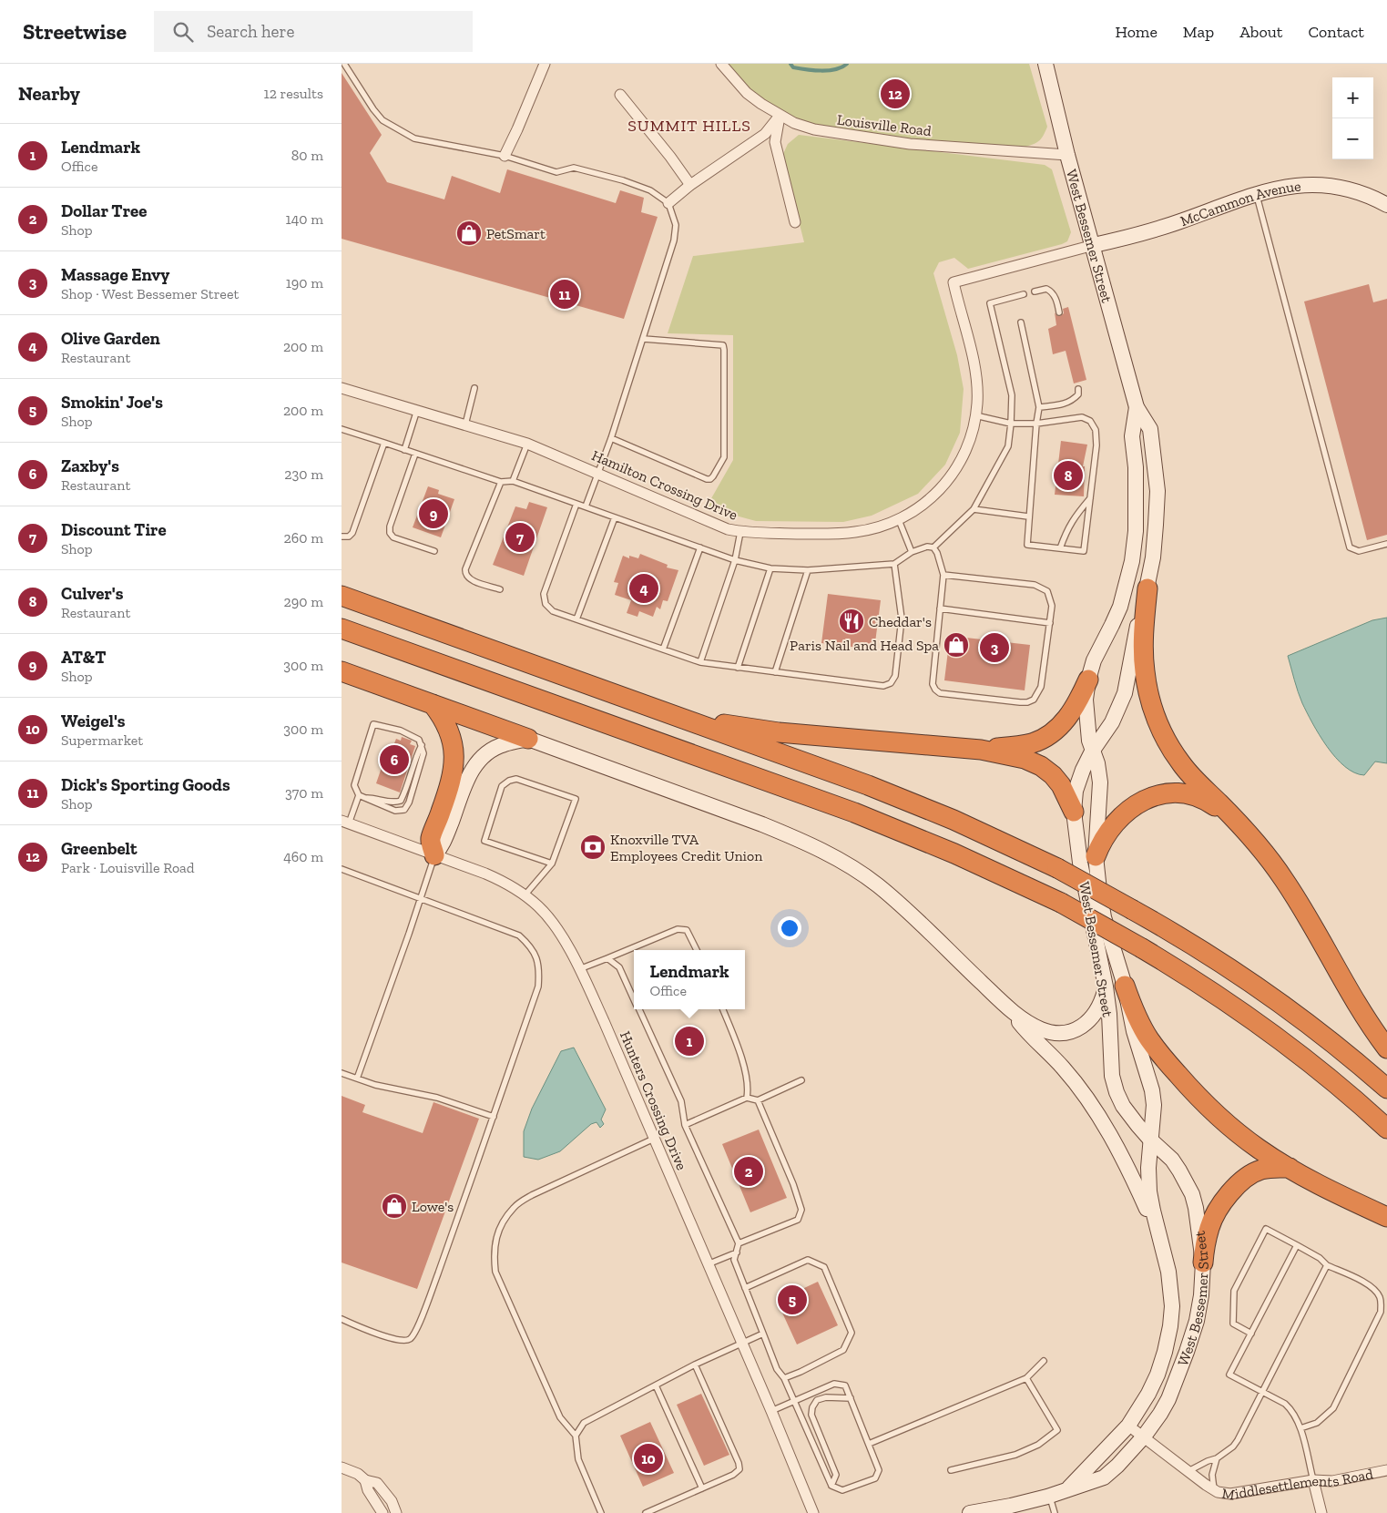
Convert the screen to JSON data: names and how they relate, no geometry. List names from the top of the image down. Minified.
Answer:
{"streets":{"main road":["McCammon Avenue","West Bessemer Street"],"street":["Louisville Road","Hamilton Crossing Drive","Hunters Crossing Drive","Middlesettlements Road"]},"crossings":[["Louisville Road","West Bessemer Street"],["McCammon Avenue","West Bessemer Street"],["McCammon Avenue","Hamilton Crossing Drive"],["West Bessemer Street","Hamilton Crossing Drive"],["West Bessemer Street","Middlesettlements Road"]],"districts":["SUMMIT HILLS"],"places":{"shop":["PetSmart","Paris Nail and Head Spa","Lowe's"],"restaurant":["Cheddar's"],"bank":["Knoxville TVA Employees Credit Union"]},"page":{"header":"Streetwise","search":"Search here","nav":["Home","Map","About","Contact"],"heading":["Nearby","12 results"],"map_buttons":["+","−"],"pins":["12","11","8","9","7","4","3","6","1","2","5","10"],"list":[{"mark":"1","name":"Lendmark","note":"Office","value":"80 m"},{"mark":"2","name":"Dollar Tree","note":"Shop","value":"140 m"},{"mark":"3","name":"Massage Envy","note":"Shop · West Bessemer Street","value":"190 m"},{"mark":"4","name":"Olive Garden","note":"Restaurant","value":"200 m"},{"mark":"5","name":"Smokin' Joe's","note":"Shop","value":"200 m"},{"mark":"6","name":"Zaxby's","note":"Restaurant","value":"230 m"},{"mark":"7","name":"Discount Tire","note":"Shop","value":"260 m"},{"mark":"8","name":"Culver's","note":"Restaurant","value":"290 m"},{"mark":"9","name":"AT&T","note":"Shop","value":"300 m"},{"mark":"10","name":"Weigel's","note":"Supermarket","value":"300 m"},{"mark":"11","name":"Dick's Sporting Goods","note":"Shop","value":"370 m"},{"mark":"12","name":"Greenbelt","note":"Park · Louisville Road","value":"460 m"}],"popup":["Lendmark","Office"]}}
